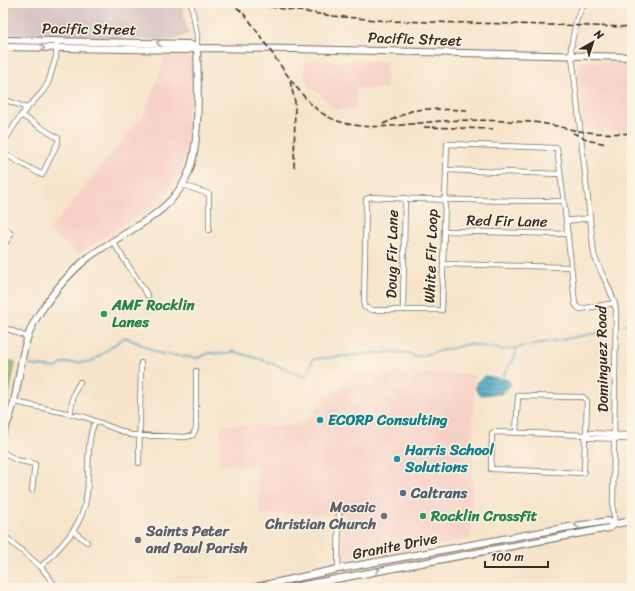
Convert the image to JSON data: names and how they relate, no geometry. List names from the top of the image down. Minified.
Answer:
{"streets":{"street":["Pacific Street","Red Fir Lane","Doug Fir Lane","White Fir Loop","Dominguez Road","Granite Drive"]},"crossings":[["Pacific Street","Dominguez Road"],["Red Fir Lane","White Fir Loop"],["Doug Fir Lane","White Fir Loop"],["Dominguez Road","Granite Drive"]],"places":["AMF Rocklin Lanes","ECORP Consulting","Harris School Solutions","Caltrans","Mosaic Christian Church","Rocklin Crossfit","Saints Peter and Paul Parish"],"scale_bar":"100 m","north":"top right"}
